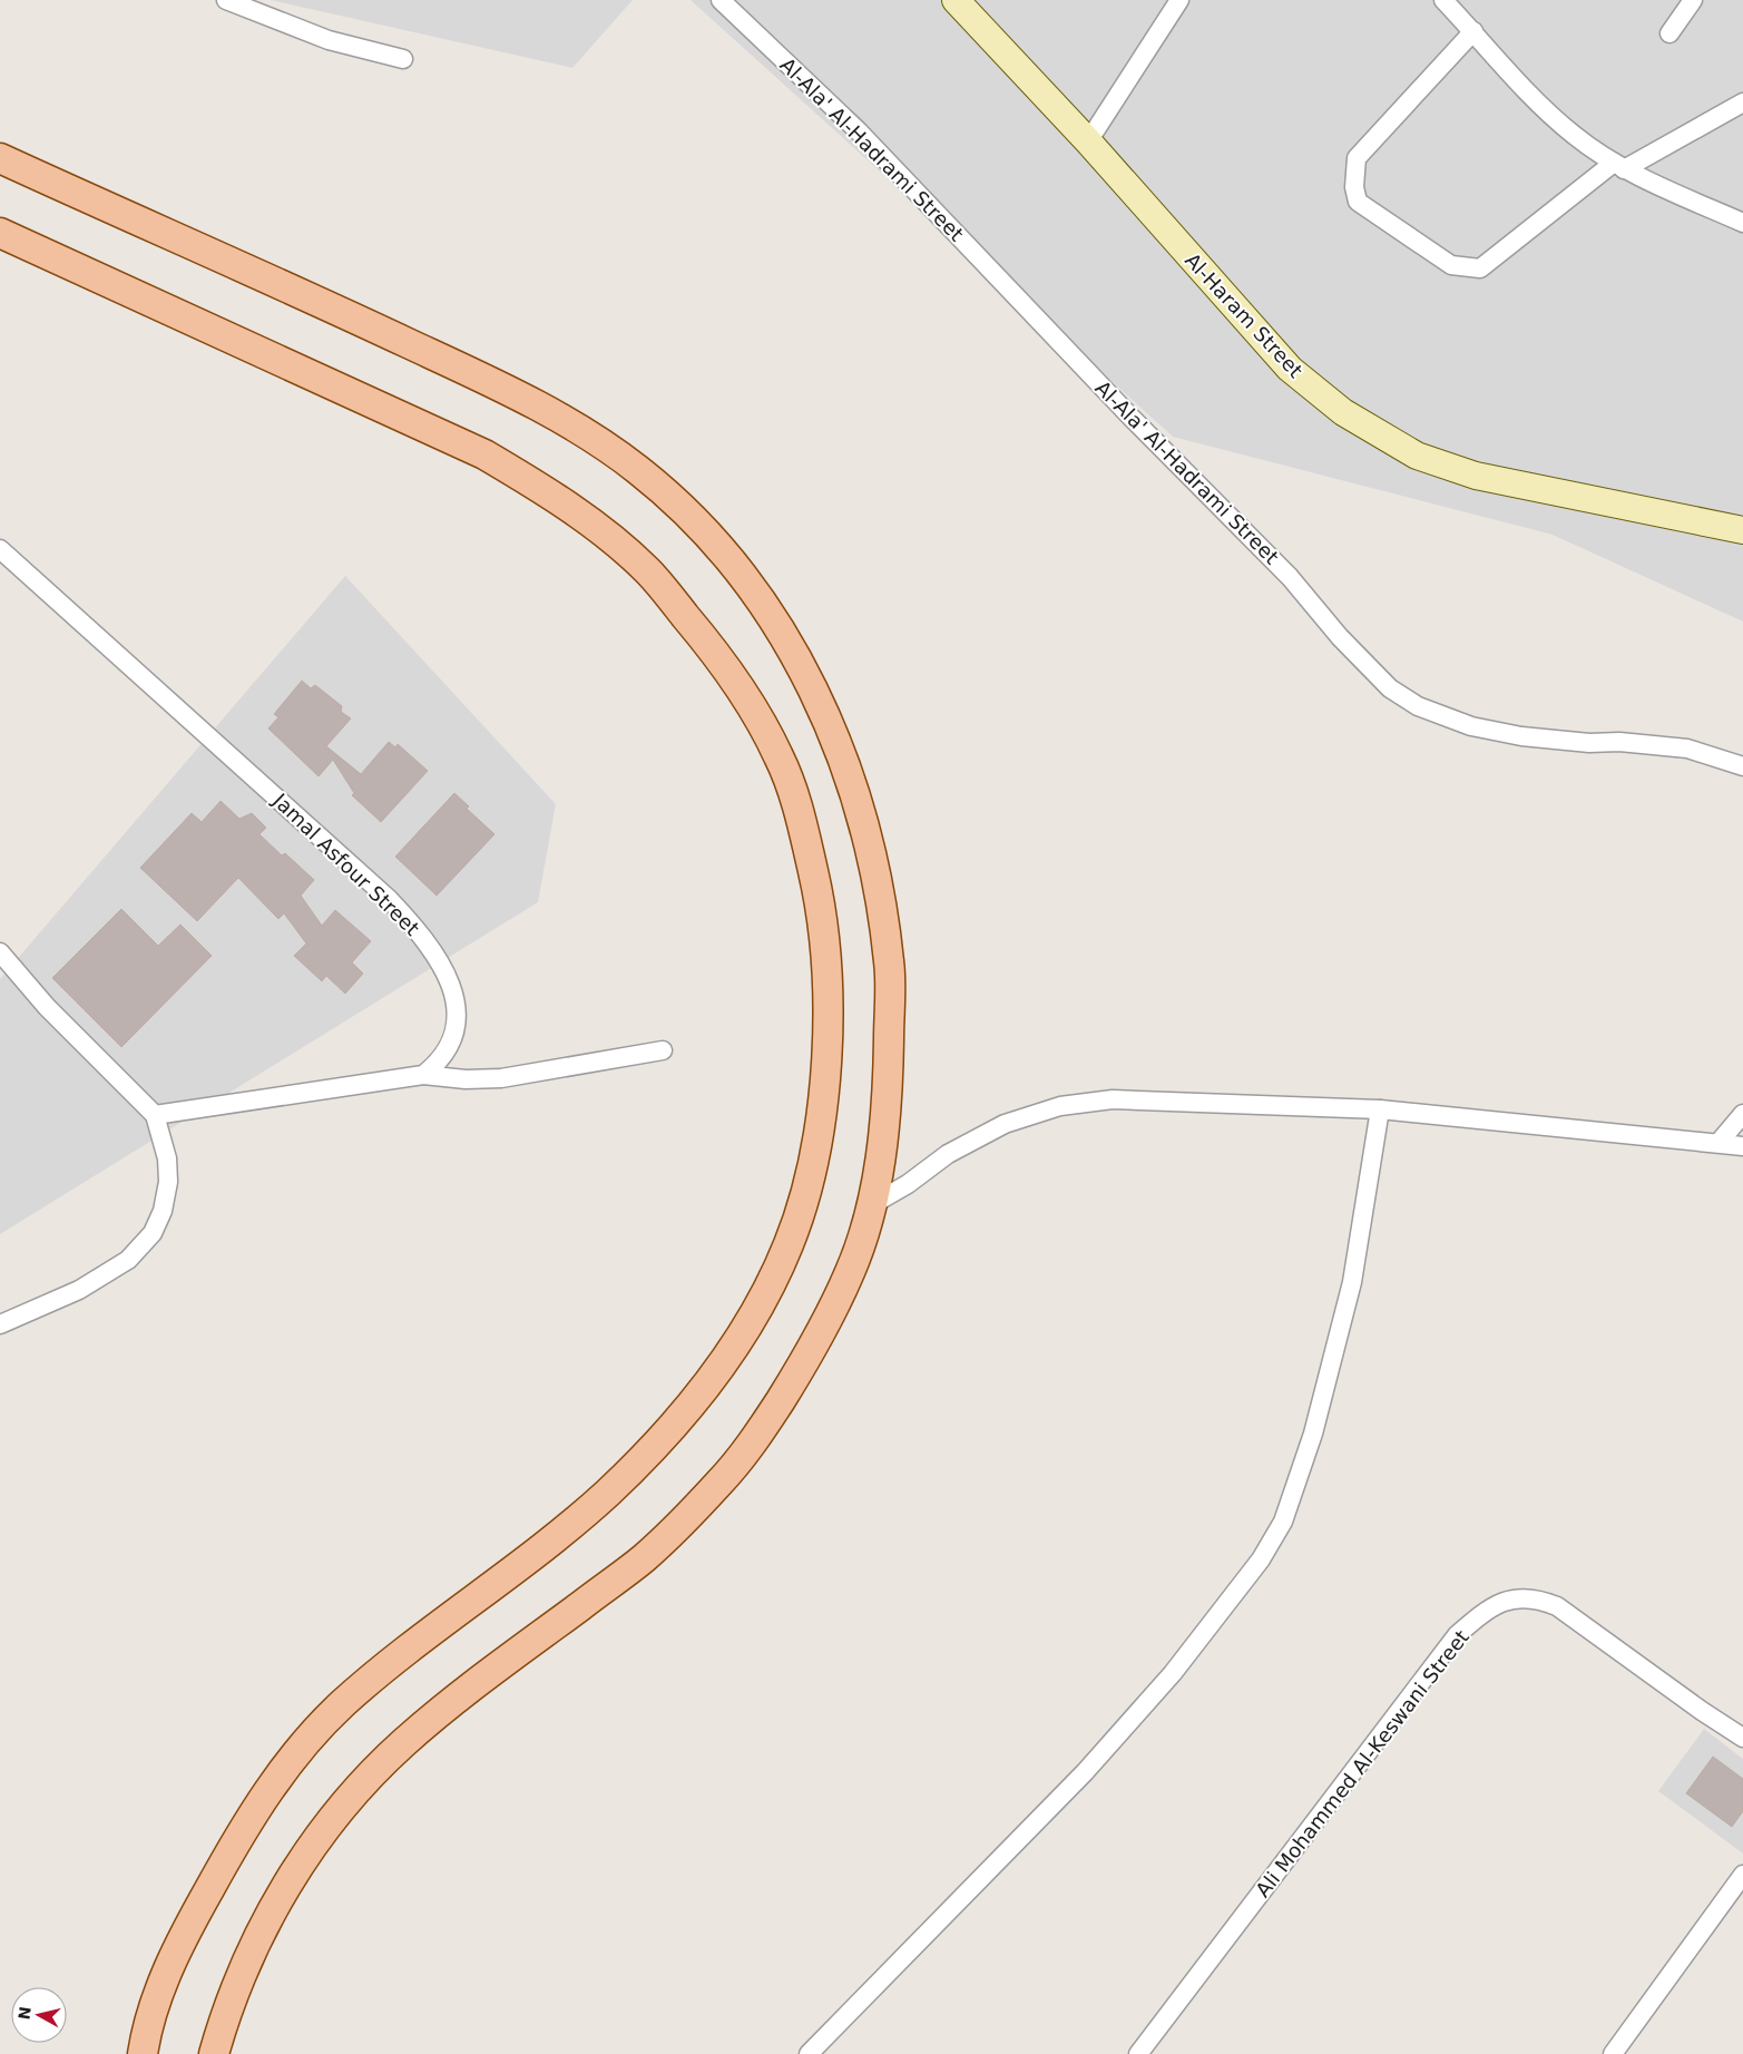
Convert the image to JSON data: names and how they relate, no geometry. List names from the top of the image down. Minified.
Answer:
{"streets":{"street":["Al-Ala' Al-Hadrami Street","Al-Haram Street","Jamal Asfour Street","Ali Mohammed Al-Keswani Street"]},"north":"left"}
